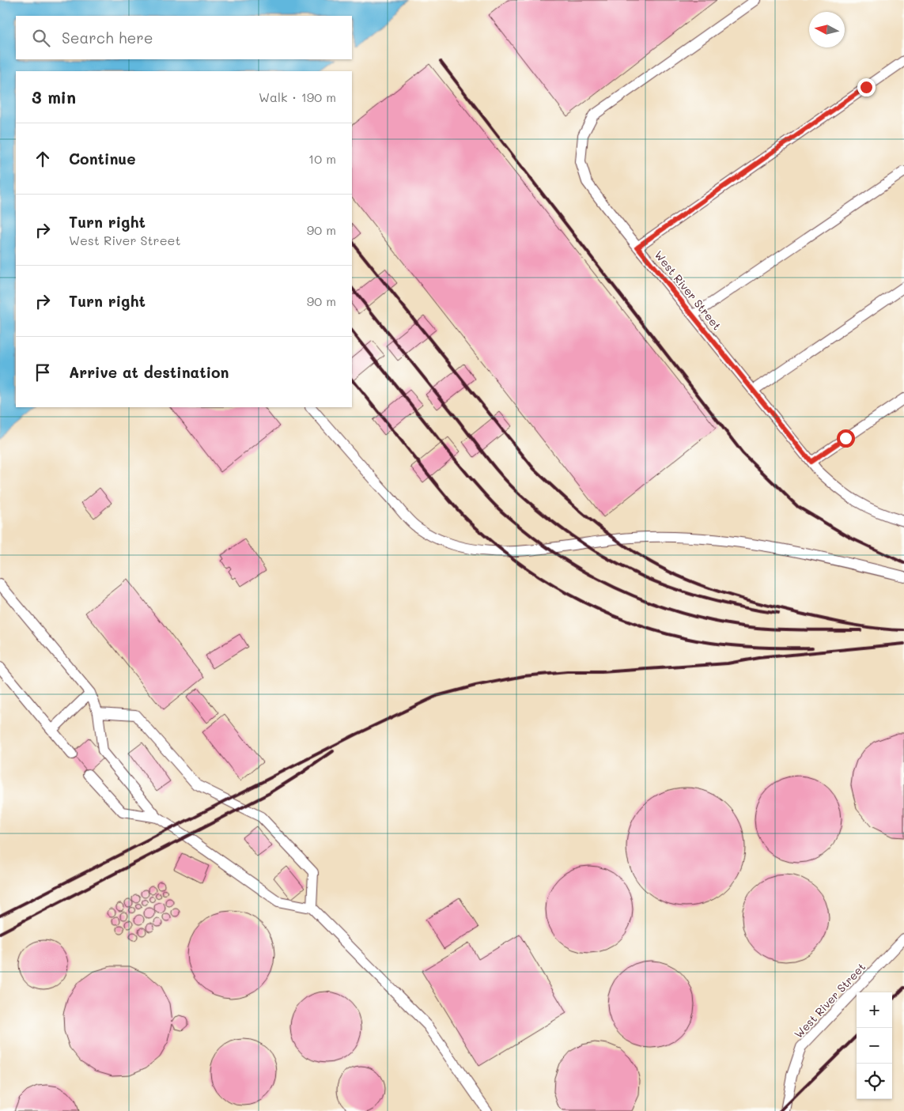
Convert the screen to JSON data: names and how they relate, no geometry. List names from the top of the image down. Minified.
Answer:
{"streets":{"lane":["West River Street"]},"north":"left","page":{"search":"Search here","heading":["3 min","Walk · 190 m"],"list":[["Continue","10 m"],["Turn right","West River Street","90 m"],["Turn right","90 m"],"Arrive at destination"],"map_buttons":["+","−"]}}
